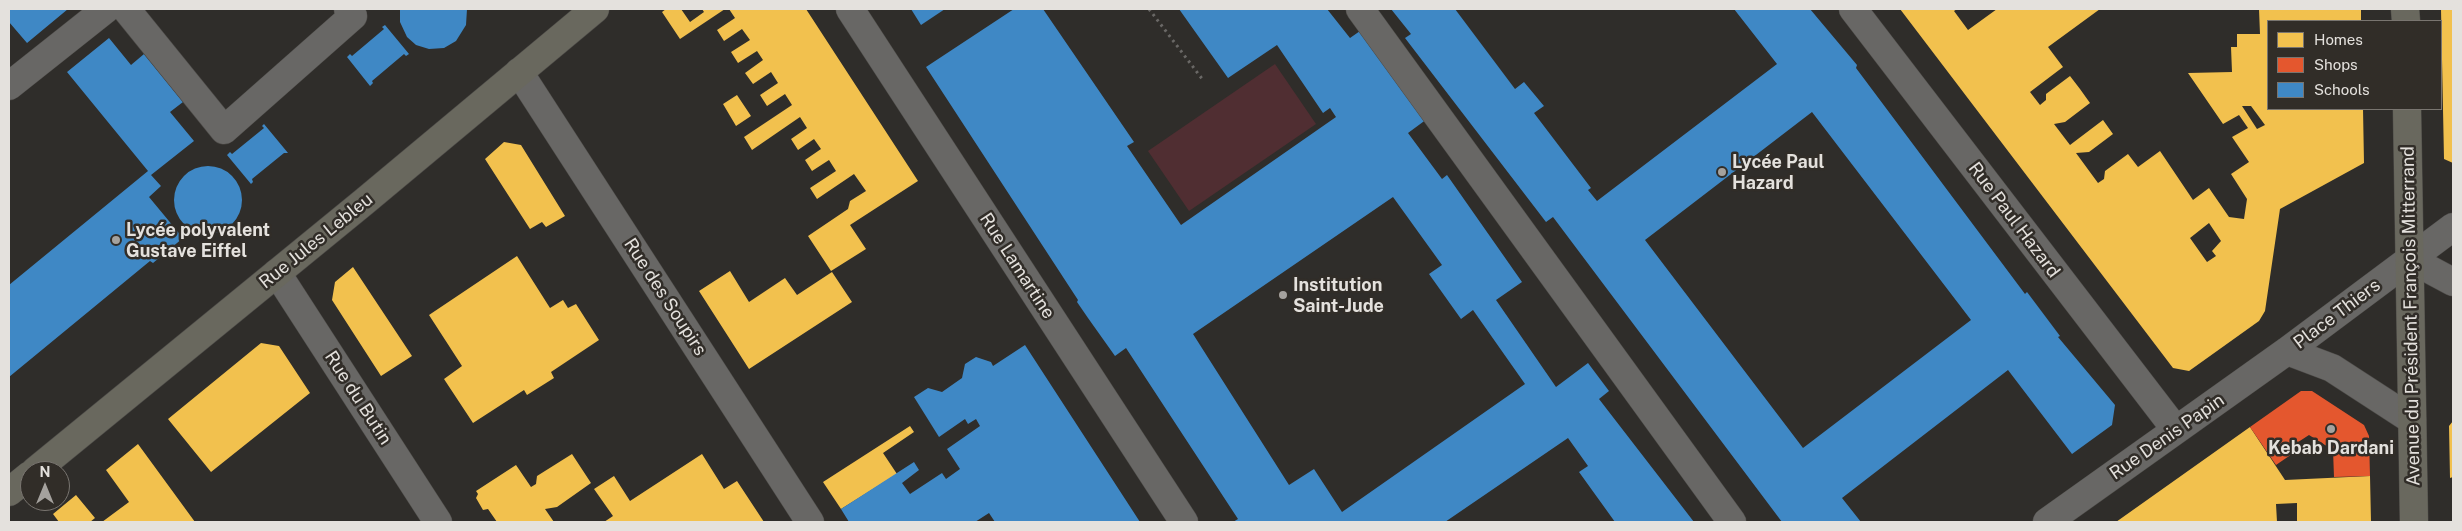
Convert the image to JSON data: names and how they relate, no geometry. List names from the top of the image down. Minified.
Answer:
{"streets":{"main road":["Rue Jules Lebleu","Avenue du Président François Mitterrand"],"street":["Rue Paul Hazard","Rue Lamartine","Rue des Soupirs","Place Thiers","Rue du Butin","Rue Denis Papin"]},"crossings":[["Rue Paul Hazard","Rue Denis Papin"],["Rue Jules Lebleu","Rue des Soupirs"],["Rue Jules Lebleu","Rue du Butin"],["Place Thiers","Avenue du Président François Mitterrand"],["Place Thiers","Rue Denis Papin"]],"places":["Lycée Paul Hazard","Lycée polyvalent Gustave Eiffel","Institution Saint-Jude","Kebab Dardani"],"legend":["Homes","Shops","Schools"],"north":"top"}
